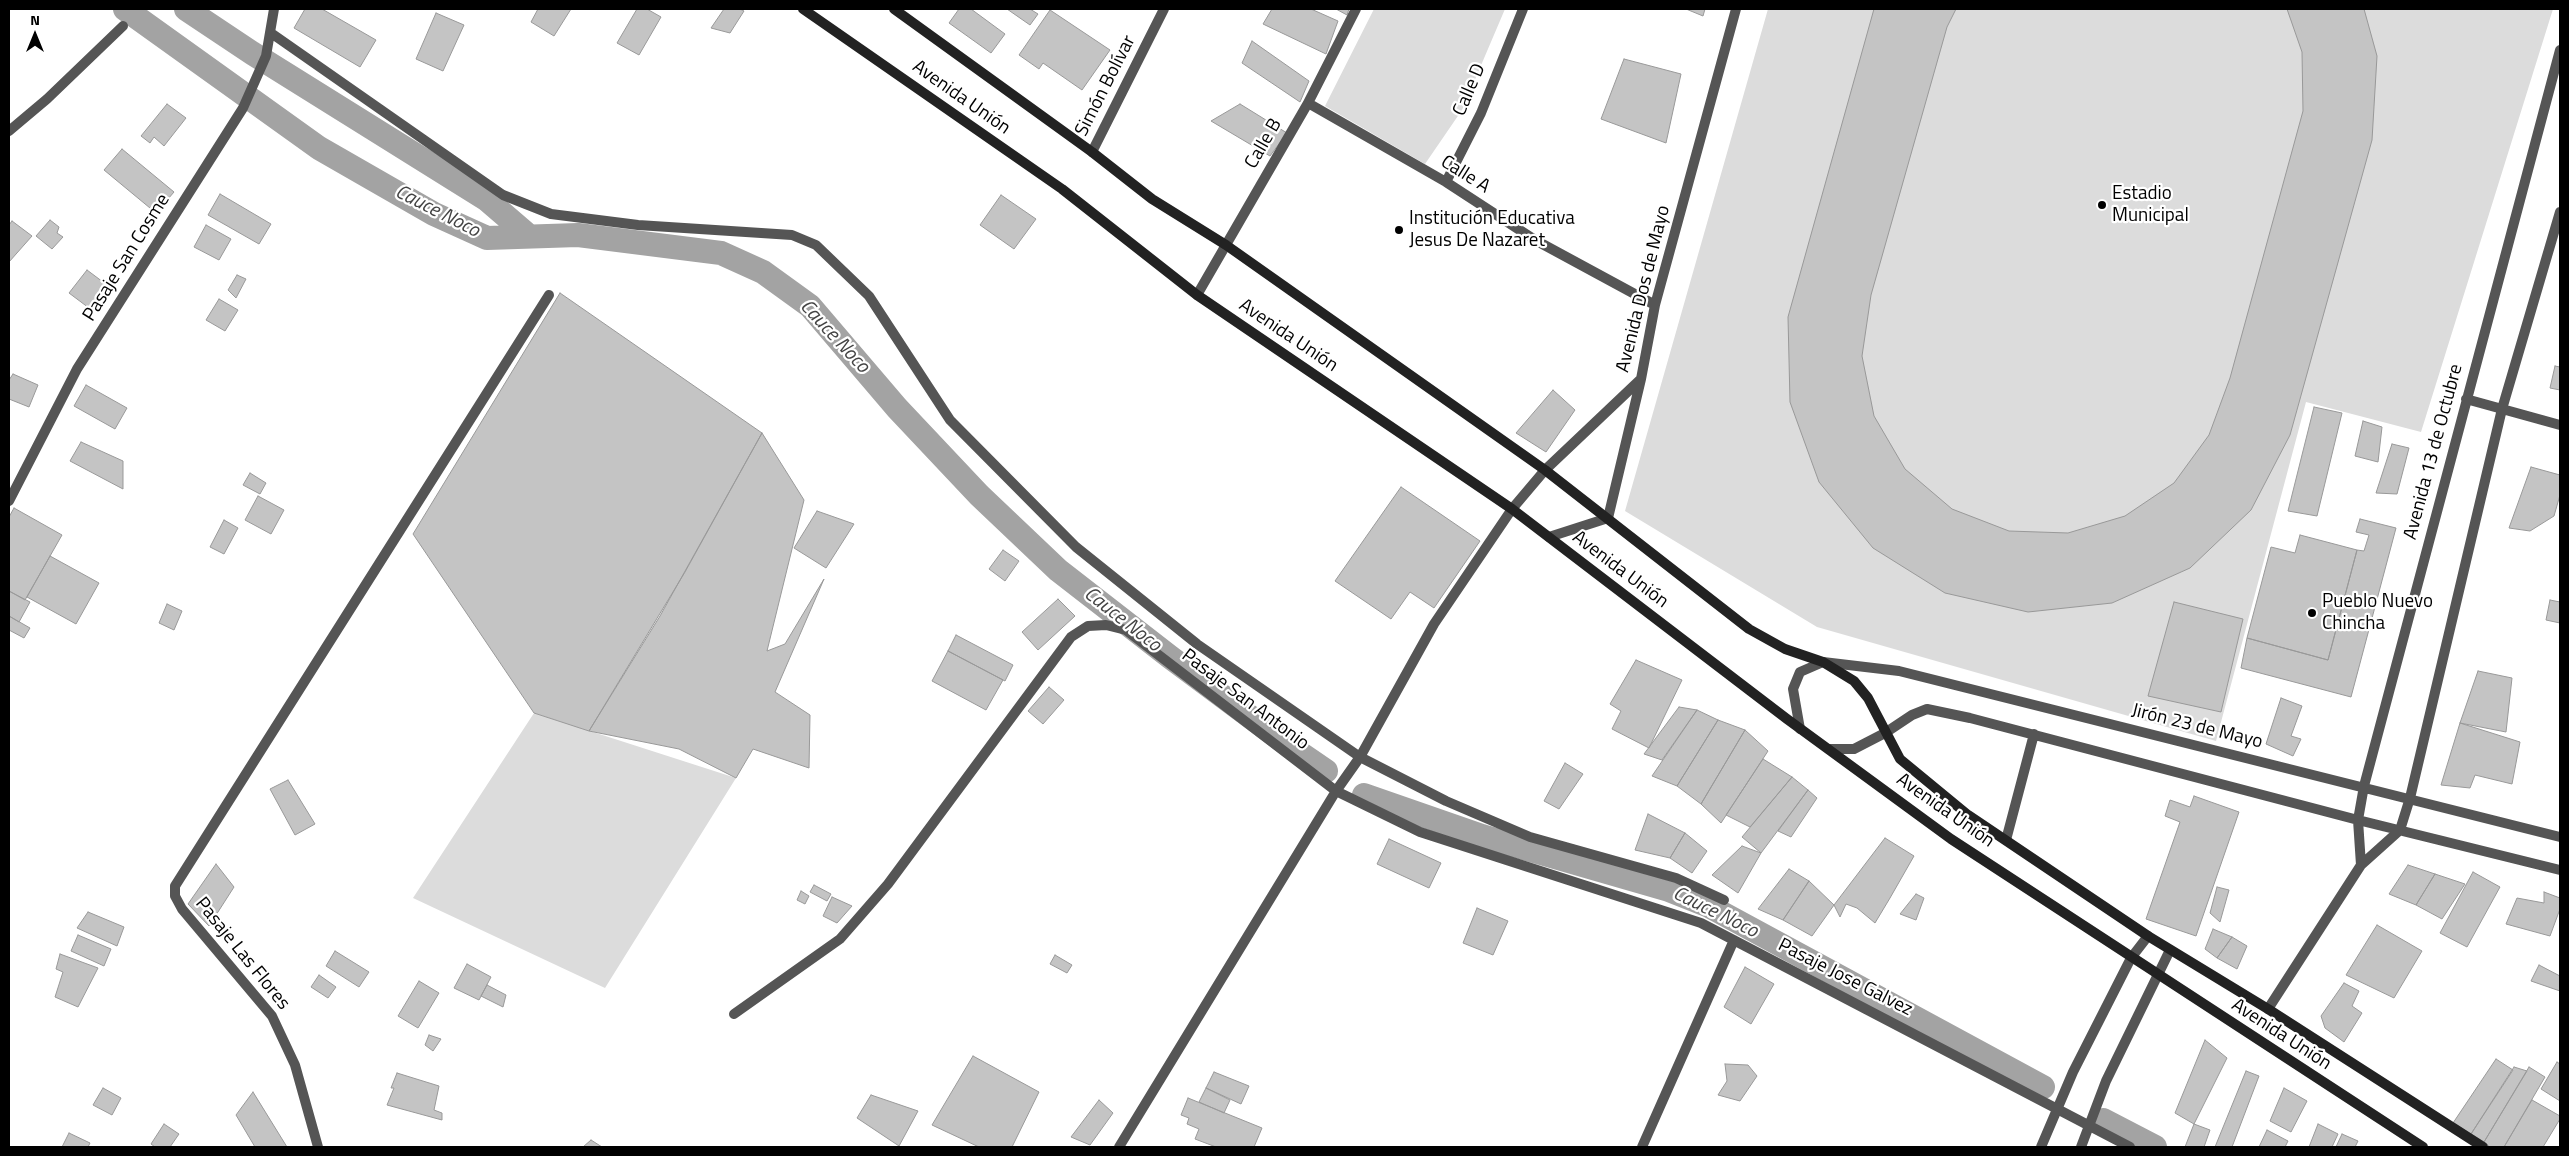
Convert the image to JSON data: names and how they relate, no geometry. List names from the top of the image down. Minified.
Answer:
{"streets":{"main road":["Avenida Unión"],"street":["Simón Bolívar","Calle D","Calle B","Calle A","Pasaje San Cosme","Avenida Dos de Mayo","Avenida 13 de Octubre","Pasaje San Antonio","Jirón 23 de Mayo","Pasaje Las Flores","Pasaje Jose Galvez"]},"crossings":[["Simón Bolívar","Avenida Unión"],["Calle D","Calle A"],["Avenida Unión","Calle B"],["Avenida Unión","Avenida Dos de Mayo"],["Avenida Unión","Jirón 23 de Mayo"],["Calle B","Calle A"],["Calle A","Avenida Dos de Mayo"],["Avenida 13 de Octubre","Jirón 23 de Mayo"],["Pasaje San Antonio","Pasaje Jose Galvez"]],"water":["Cauce Noco"],"places":["Estadio Municipal","Institución Educativa Jesus De Nazaret","Pueblo Nuevo Chincha"],"north":"top"}
